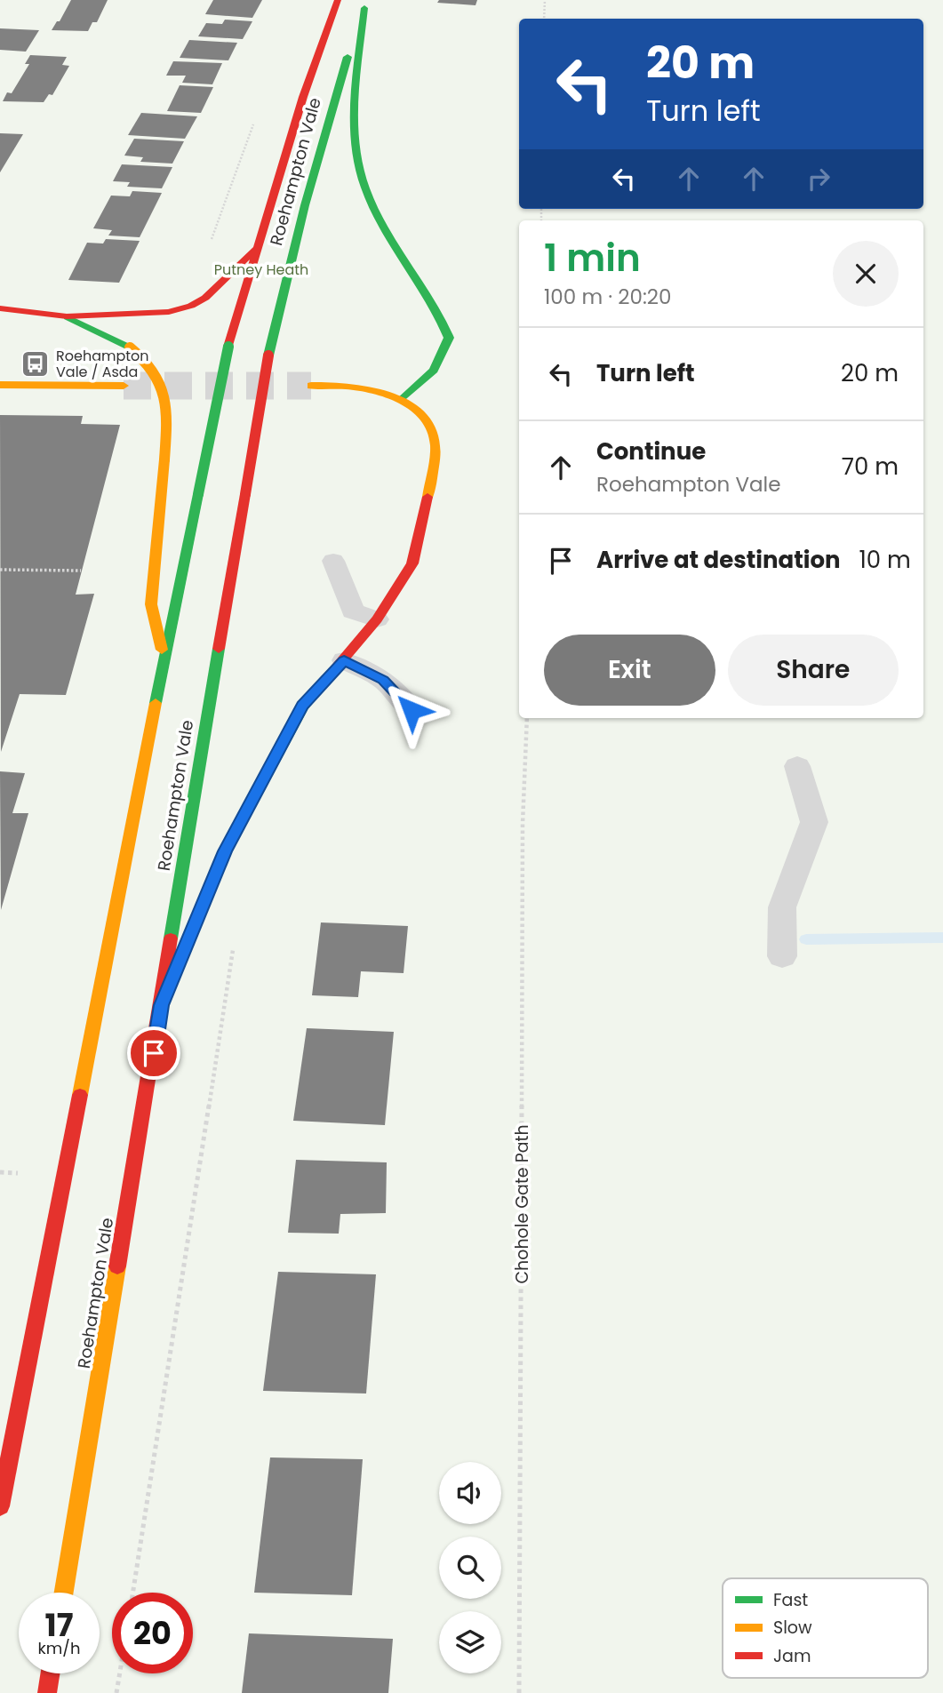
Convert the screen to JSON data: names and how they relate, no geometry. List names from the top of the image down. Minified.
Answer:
{"streets":{"highway":["Roehampton Vale"],"path":["Chohole Gate Path"]},"parks":["Putney Heath"],"places":{"bus stop":["Roehampton Vale / Asda"]},"legend":["Fast","Slow","Jam"],"page":{"turn":["20 m","Turn left"],"heading":["1 min","100 m · 20:20"],"list":[{"name":"Turn left","value":"20 m"},{"name":"Continue","note":"Roehampton Vale","value":"70 m"},{"name":"Arrive at destination","value":"10 m"}],"buttons":["Exit","Share"],"speed":"17 km/h","limit":"20"}}
